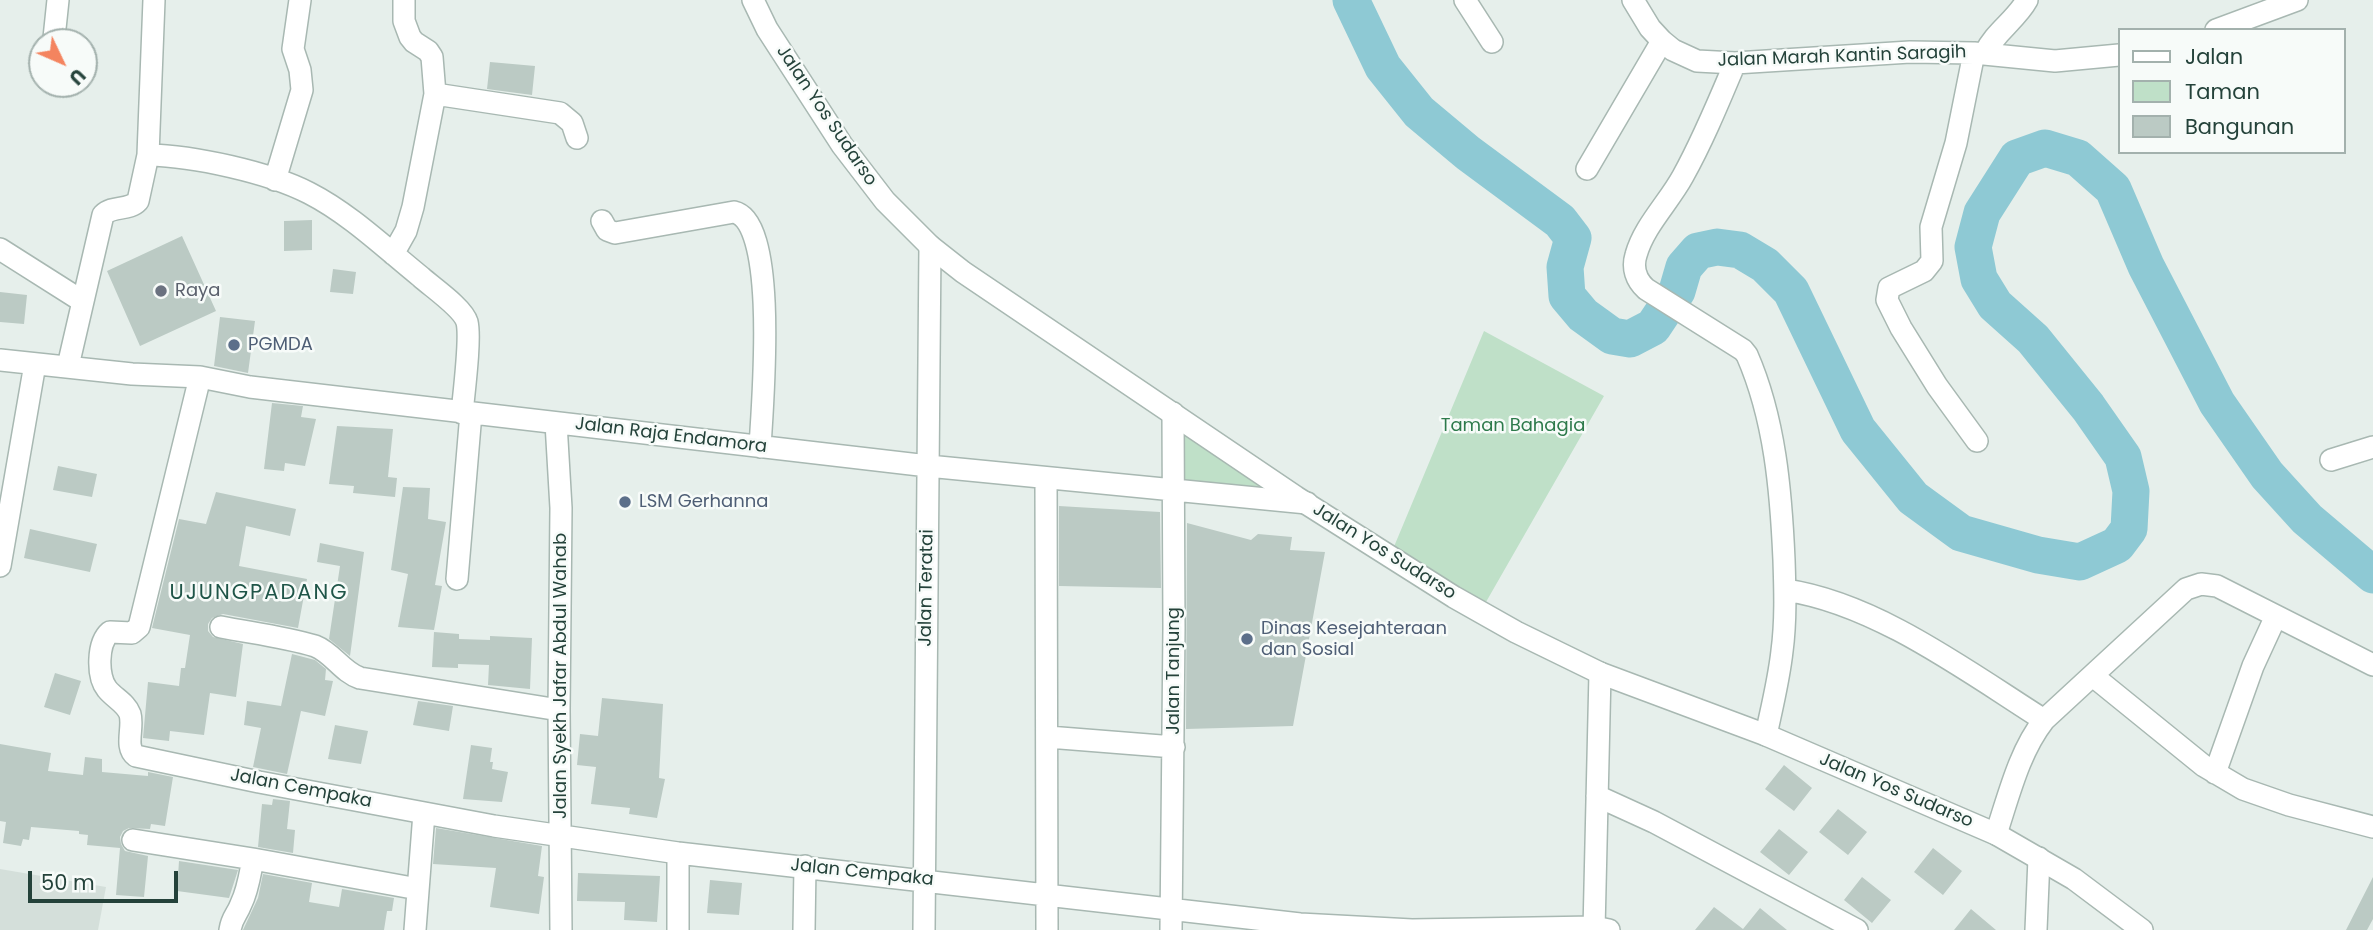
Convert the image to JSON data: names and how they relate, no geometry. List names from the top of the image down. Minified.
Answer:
{"streets":{"street":["Jalan Marah Kantin Saragih","Jalan Yos Sudarso","Jalan Raja Endamora","Jalan Teratai","Jalan Tanjung","Jalan Syekh Jafar Abdul Wahab","Jalan Cempaka"]},"crossings":[["Jalan Yos Sudarso","Jalan Raja Endamora"],["Jalan Yos Sudarso","Jalan Teratai"],["Jalan Yos Sudarso","Jalan Tanjung"],["Jalan Raja Endamora","Jalan Teratai"],["Jalan Raja Endamora","Jalan Tanjung"],["Jalan Raja Endamora","Jalan Syekh Jafar Abdul Wahab"],["Jalan Raja Endamora","Jalan Cempaka"],["Jalan Teratai","Jalan Cempaka"],["Jalan Tanjung","Jalan Cempaka"],["Jalan Syekh Jafar Abdul Wahab","Jalan Cempaka"]],"districts":["UJUNGPADANG"],"parks":["Taman Bahagia"],"places":["Raya","PGMDA","LSM Gerhanna","Dinas Kesejahteraan dan Sosial"],"legend":["Jalan","Taman","Bangunan"],"scale_bar":"50 m","north":"bottom right"}
